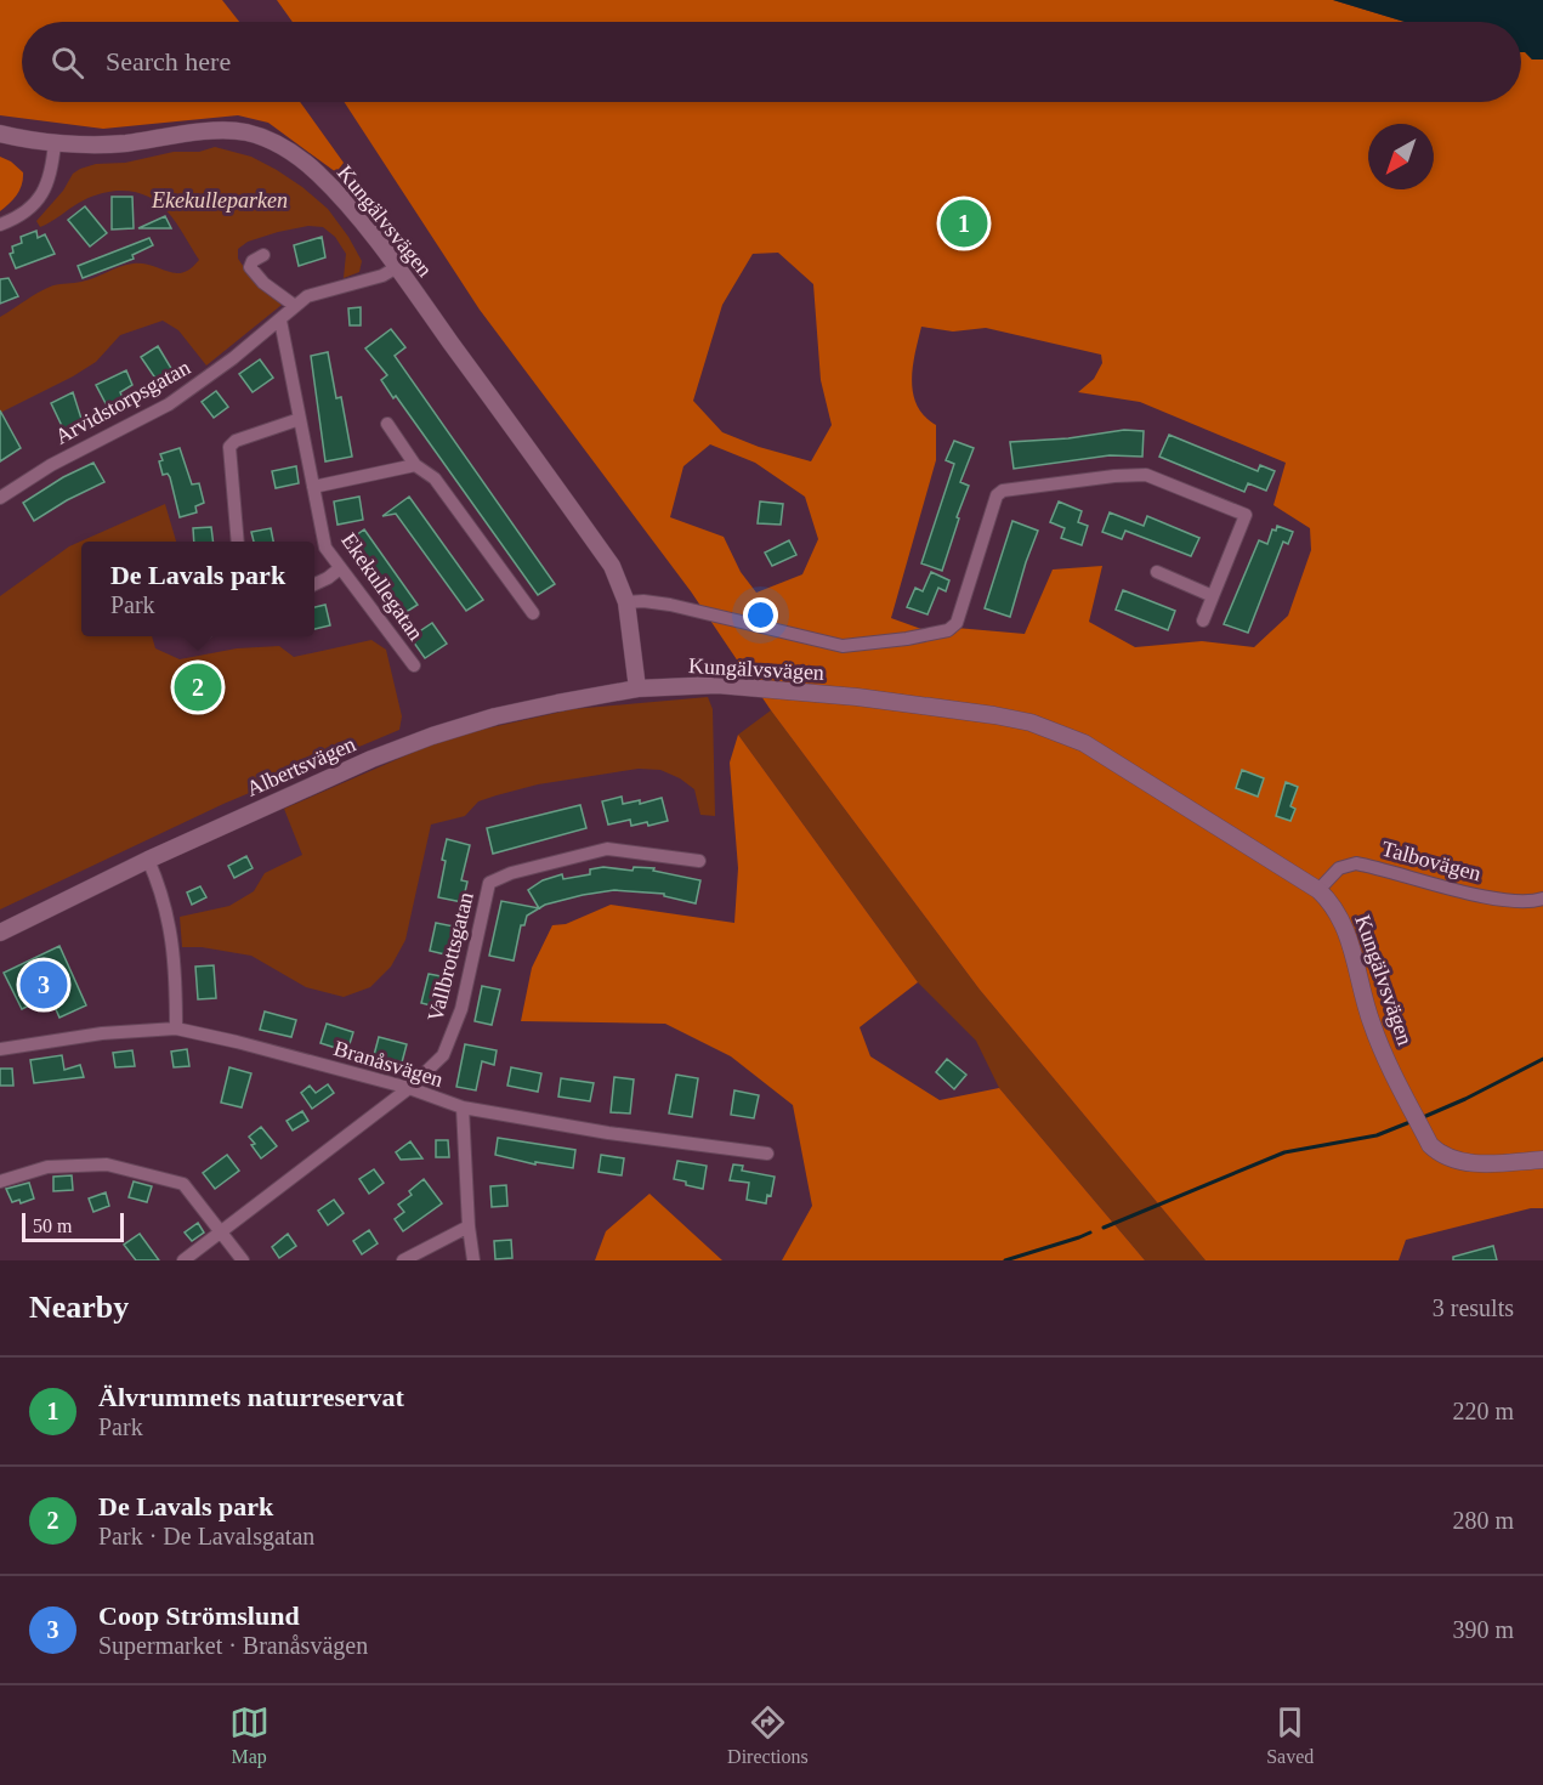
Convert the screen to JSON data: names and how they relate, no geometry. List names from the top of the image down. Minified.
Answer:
{"streets":{"street":["Kungälvsvägen","Arvidstorpsgatan","Ekekullegatan","Albertsvägen","Talbovägen","Vallbrottsgatan","Branåsvägen"]},"crossings":[["Kungälvsvägen","Arvidstorpsgatan"],["Kungälvsvägen","Albertsvägen"],["Kungälvsvägen","Talbovägen"],["Arvidstorpsgatan","Ekekullegatan"],["Vallbrottsgatan","Branåsvägen"]],"parks":["Ekekulleparken"],"scale_bar":"50 m","north":"bottom left","page":{"search":"Search here","pins":["1","2","3"],"popup":["De Lavals park","Park"],"scale":"50 m","heading":["Nearby","3 results"],"list":[{"mark":"1","name":"Älvrummets naturreservat","note":"Park","value":"220 m"},{"mark":"2","name":"De Lavals park","note":"Park · De Lavalsgatan","value":"280 m"},{"mark":"3","name":"Coop Strömslund","note":"Supermarket · Branåsvägen","value":"390 m"}],"nav":["Map","Directions","Saved"]}}
